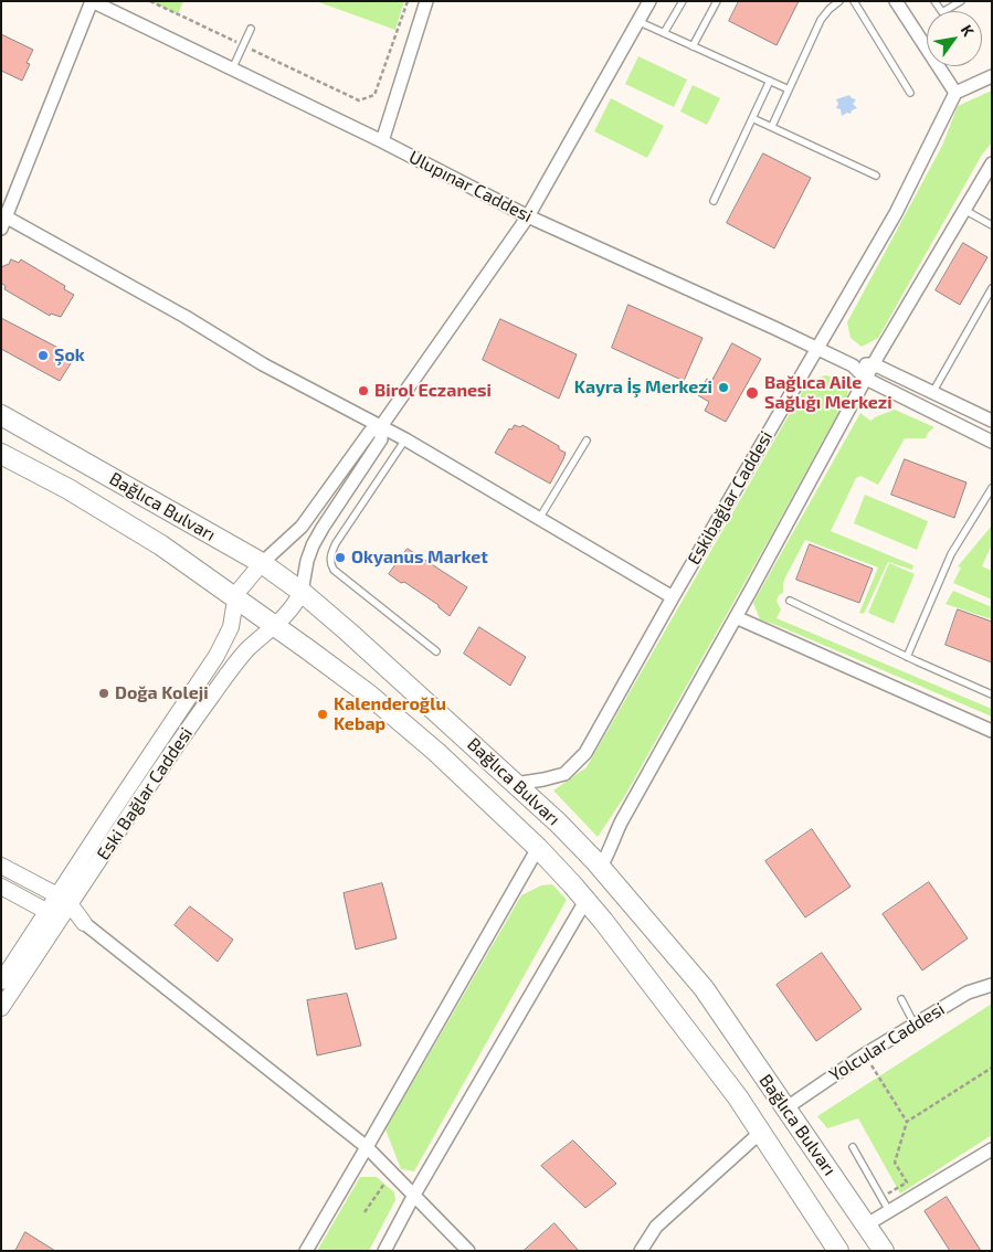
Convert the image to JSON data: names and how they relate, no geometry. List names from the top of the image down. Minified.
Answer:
{"streets":{"main road":["Bağlıca Bulvarı"],"street":["Ulupınar Caddesi","Eskibağlar Caddesi","Eski Bağlar Caddesi","Yolcular Caddesi"]},"crossings":[["Ulupınar Caddesi","Eskibağlar Caddesi"],["Eskibağlar Caddesi","Bağlıca Bulvarı"],["Bağlıca Bulvarı","Eski Bağlar Caddesi"],["Bağlıca Bulvarı","Yolcular Caddesi"]],"places":["Şok","Kayra İş Merkezi","Birol Eczanesi","Bağlıca Aile Sağlığı Merkezi","Okyanus Market","Doğa Koleji","Kalenderoğlu Kebap"],"north":"top right"}
